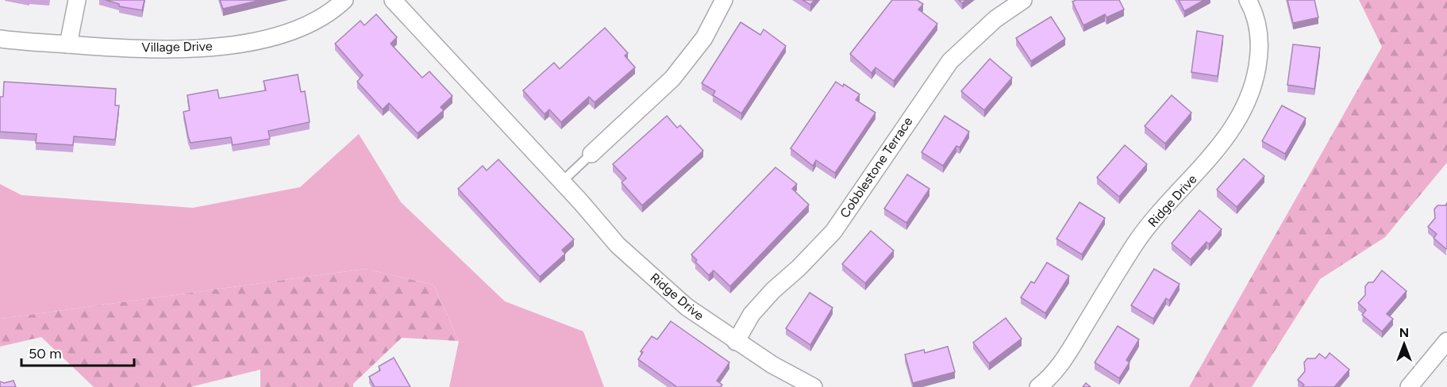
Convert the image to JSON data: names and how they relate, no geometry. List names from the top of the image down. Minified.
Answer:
{"streets":{"street":["Village Drive","Cobblestone Terrace","Ridge Drive"]},"crossings":[["Cobblestone Terrace","Ridge Drive"]],"scale_bar":"50 m","north":"top"}
